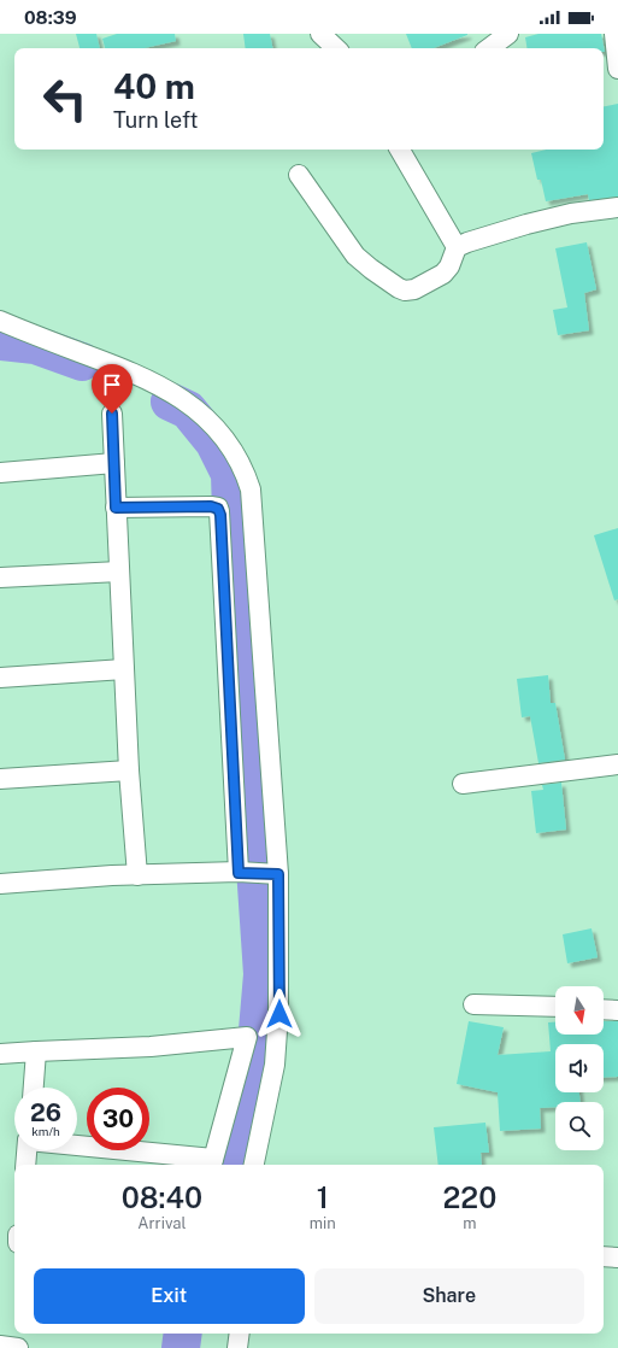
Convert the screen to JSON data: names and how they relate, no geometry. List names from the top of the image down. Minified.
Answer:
{"north":"bottom","page":{"status":"08:39","turn":["40 m","Turn left"],"speed":"26 km/h","limit":"30","eta":["08:40","Arrival","1","min","220","m"],"buttons":["Exit","Share"]}}
